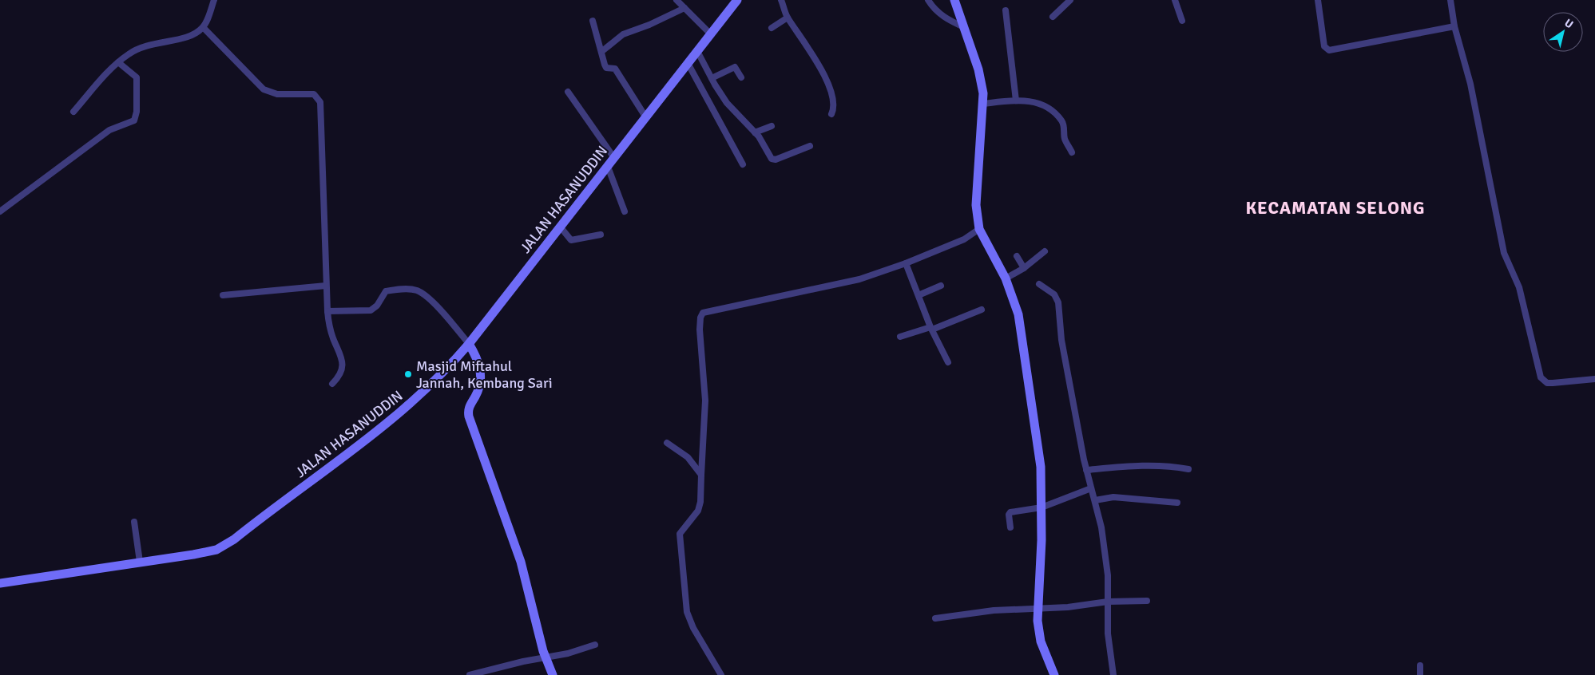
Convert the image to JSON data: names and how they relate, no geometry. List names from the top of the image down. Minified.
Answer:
{"streets":{"street":["JALAN HASANUDDIN"]},"districts":["KECAMATAN SELONG"],"places":["Masjid Miftahul Jannah, Kembang Sari"],"north":"top right"}
